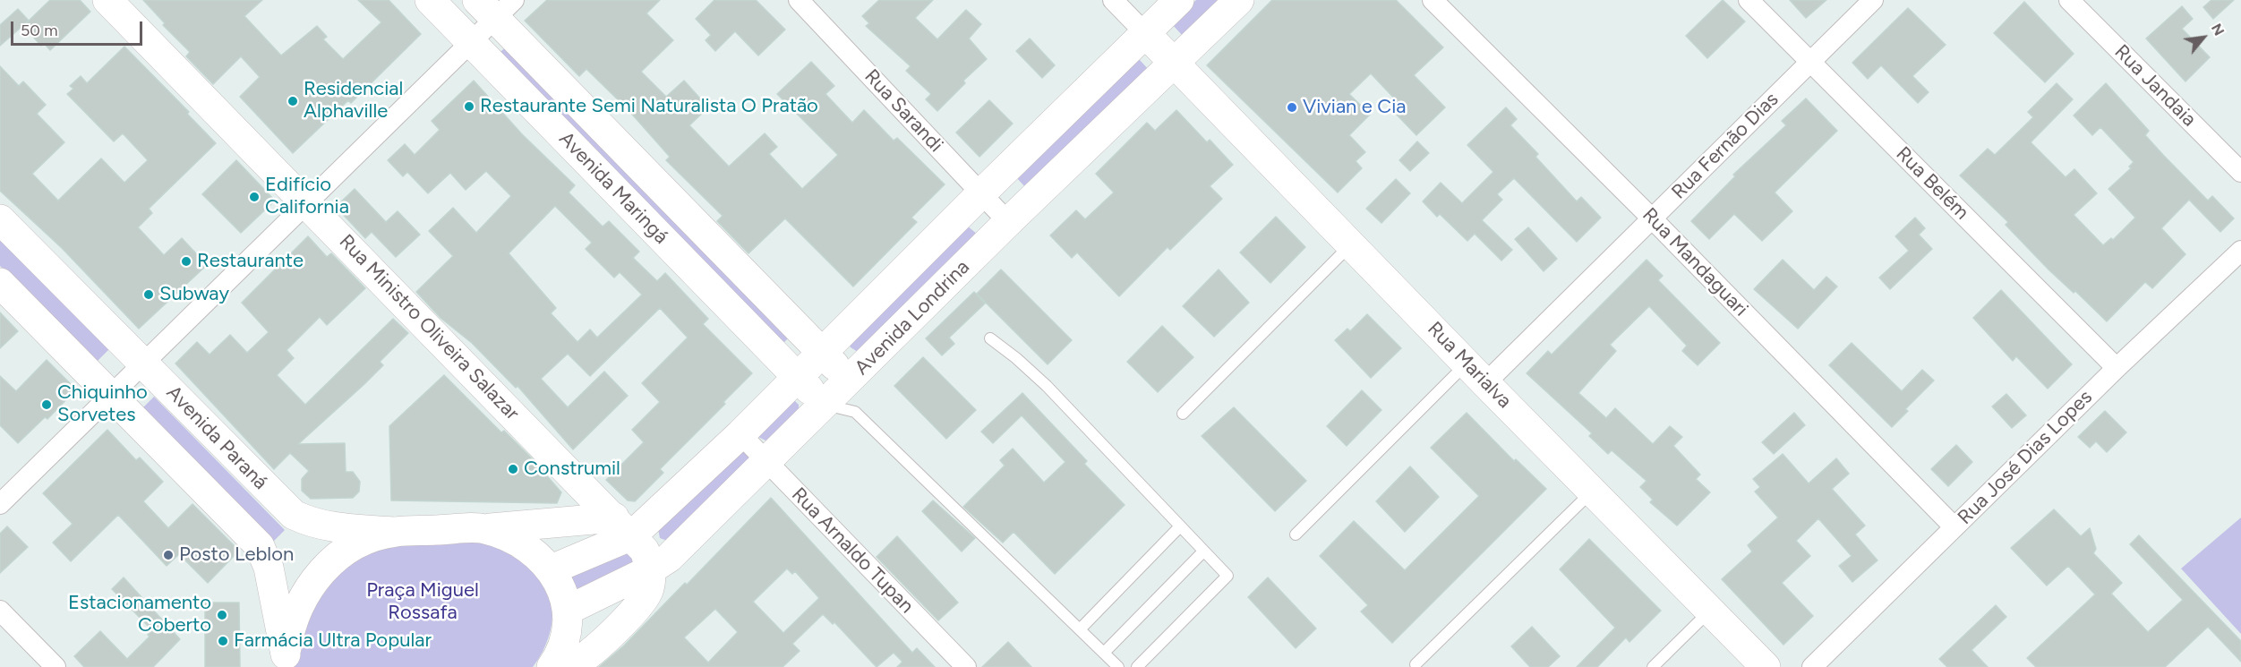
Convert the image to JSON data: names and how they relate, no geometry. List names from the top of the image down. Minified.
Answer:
{"streets":{"main road":["Avenida Maringá","Avenida Londrina","Rua Ministro Oliveira Salazar","Rua Marialva","Avenida Paraná"],"street":["Rua Jandaia","Rua Sarandi","Rua Fernão Dias","Rua Belém","Rua Mandaguari","Rua José Dias Lopes","Rua Arnaldo Tupan"]},"crossings":[["Rua Sarandi","Avenida Londrina"],["Rua Fernão Dias","Rua Belém"],["Rua Fernão Dias","Rua Mandaguari"],["Rua Fernão Dias","Rua Marialva"],["Rua Belém","Rua José Dias Lopes"],["Avenida Maringá","Avenida Londrina"],["Rua Mandaguari","Rua José Dias Lopes"],["Avenida Londrina","Rua Ministro Oliveira Salazar"],["Avenida Londrina","Rua Marialva"],["Avenida Londrina","Rua Arnaldo Tupan"]],"parks":["Praça Miguel Rossafa"],"places":["Residencial Alphaville","Restaurante Semi Naturalista O Pratão","Vivian e Cia","Edifício California","Restaurante","Subway","Chiquinho Sorvetes","Construmil","Posto Leblon","Estacionamento Coberto","Farmácia Ultra Popular"],"scale_bar":"50 m","north":"top right"}
